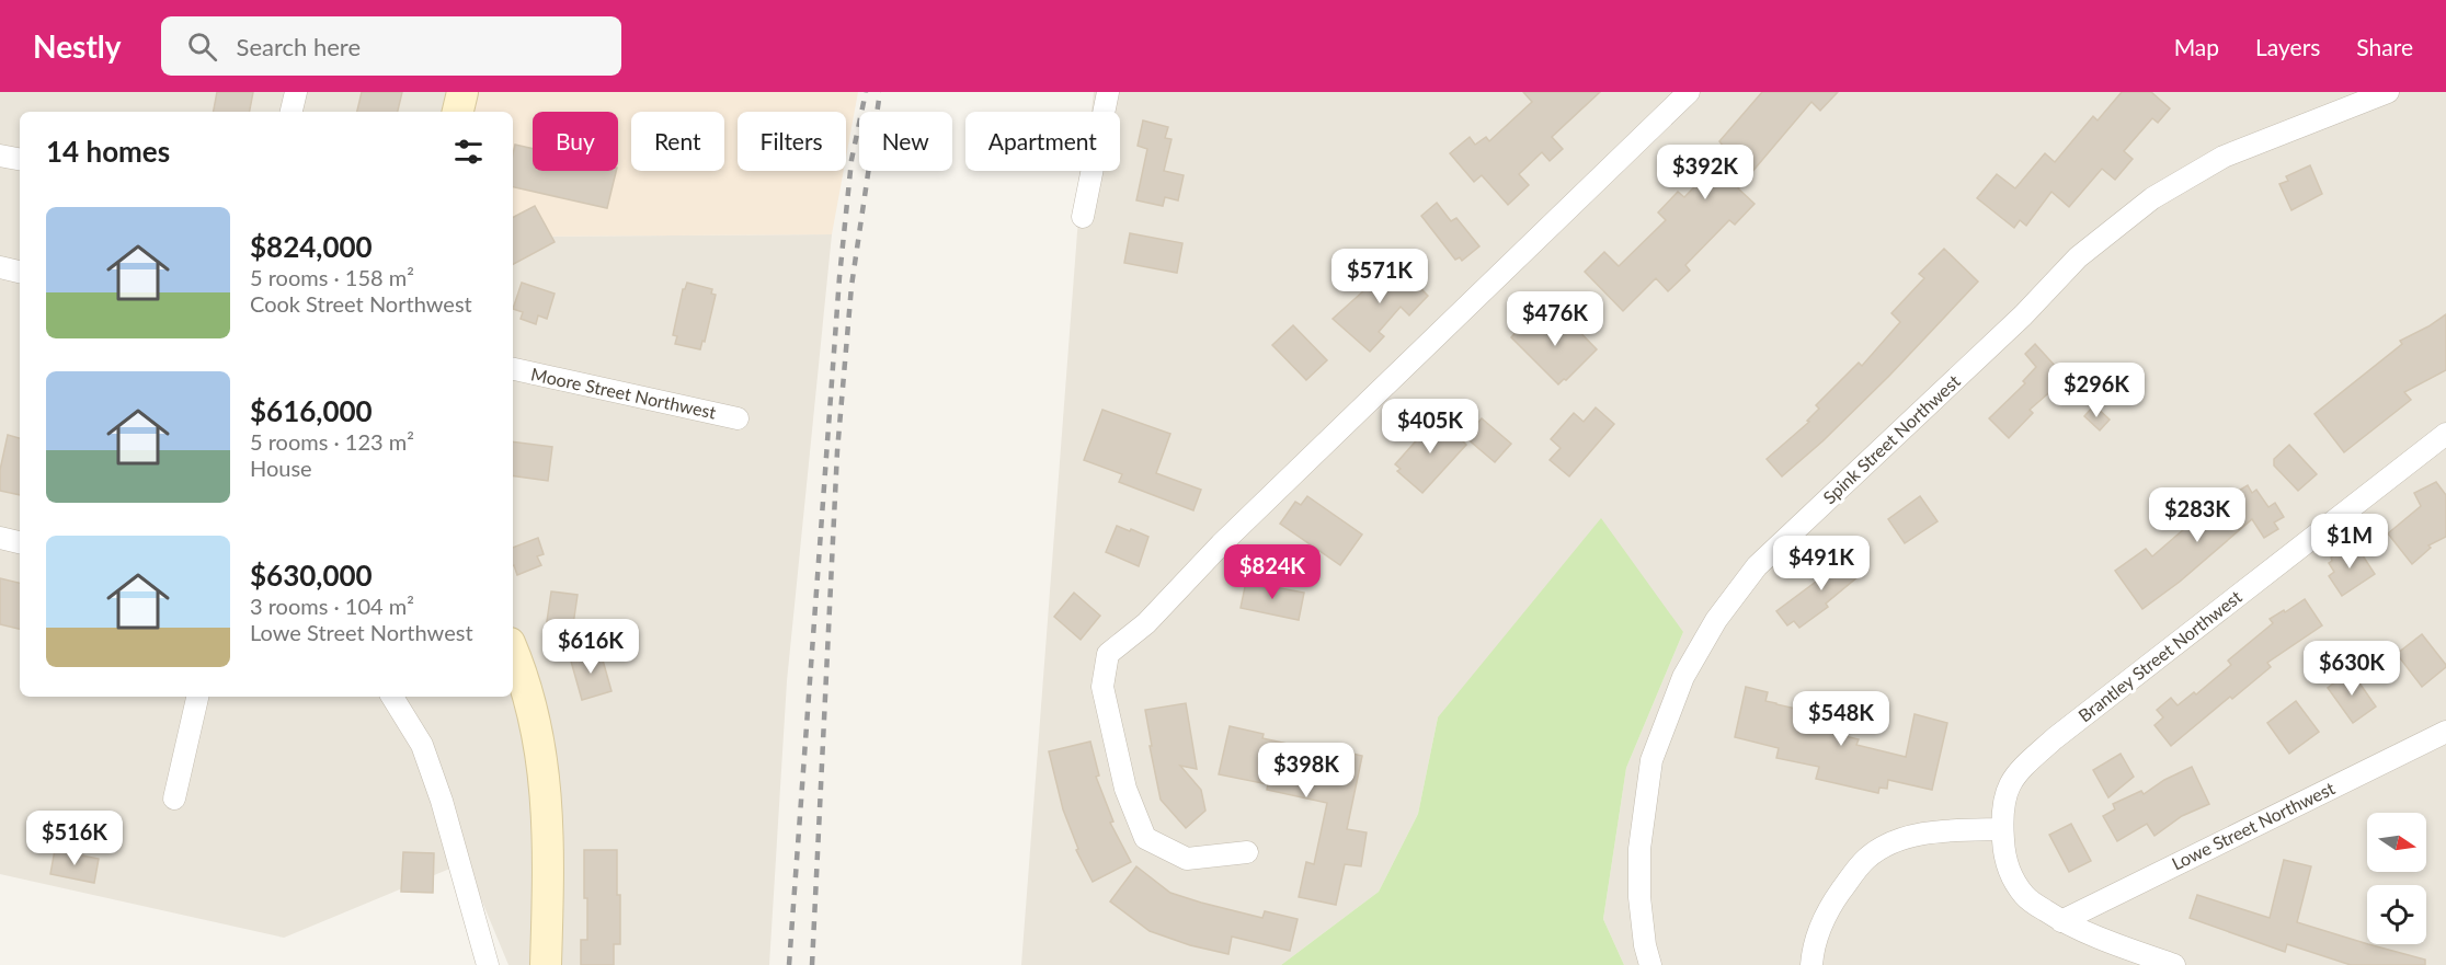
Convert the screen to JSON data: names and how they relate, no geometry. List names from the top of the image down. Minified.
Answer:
{"streets":{"street":["Moore Street Northwest","Spink Street Northwest","Brantley Street Northwest","Lowe Street Northwest"]},"crossings":[["Brantley Street Northwest","Lowe Street Northwest"]],"north":"right","page":{"header":"Nestly","search":"Search here","nav":["Map","Layers","Share"],"chip":["Buy","Rent","Filters","New","Apartment"],"heading":"14 homes","price":["$392K","$571K","$476K","$296K","$405K","$283K","$1M","$491K","$824K","$616K","$630K","$548K","$398K","$516K"],"list":[{"name":"$824,000","note":"5 rooms · 158 m² · Cook Street Northwest"},{"name":"$616,000","note":"5 rooms · 123 m² · House"},{"name":"$630,000","note":"3 rooms · 104 m² · Lowe Street Northwest"}]}}
